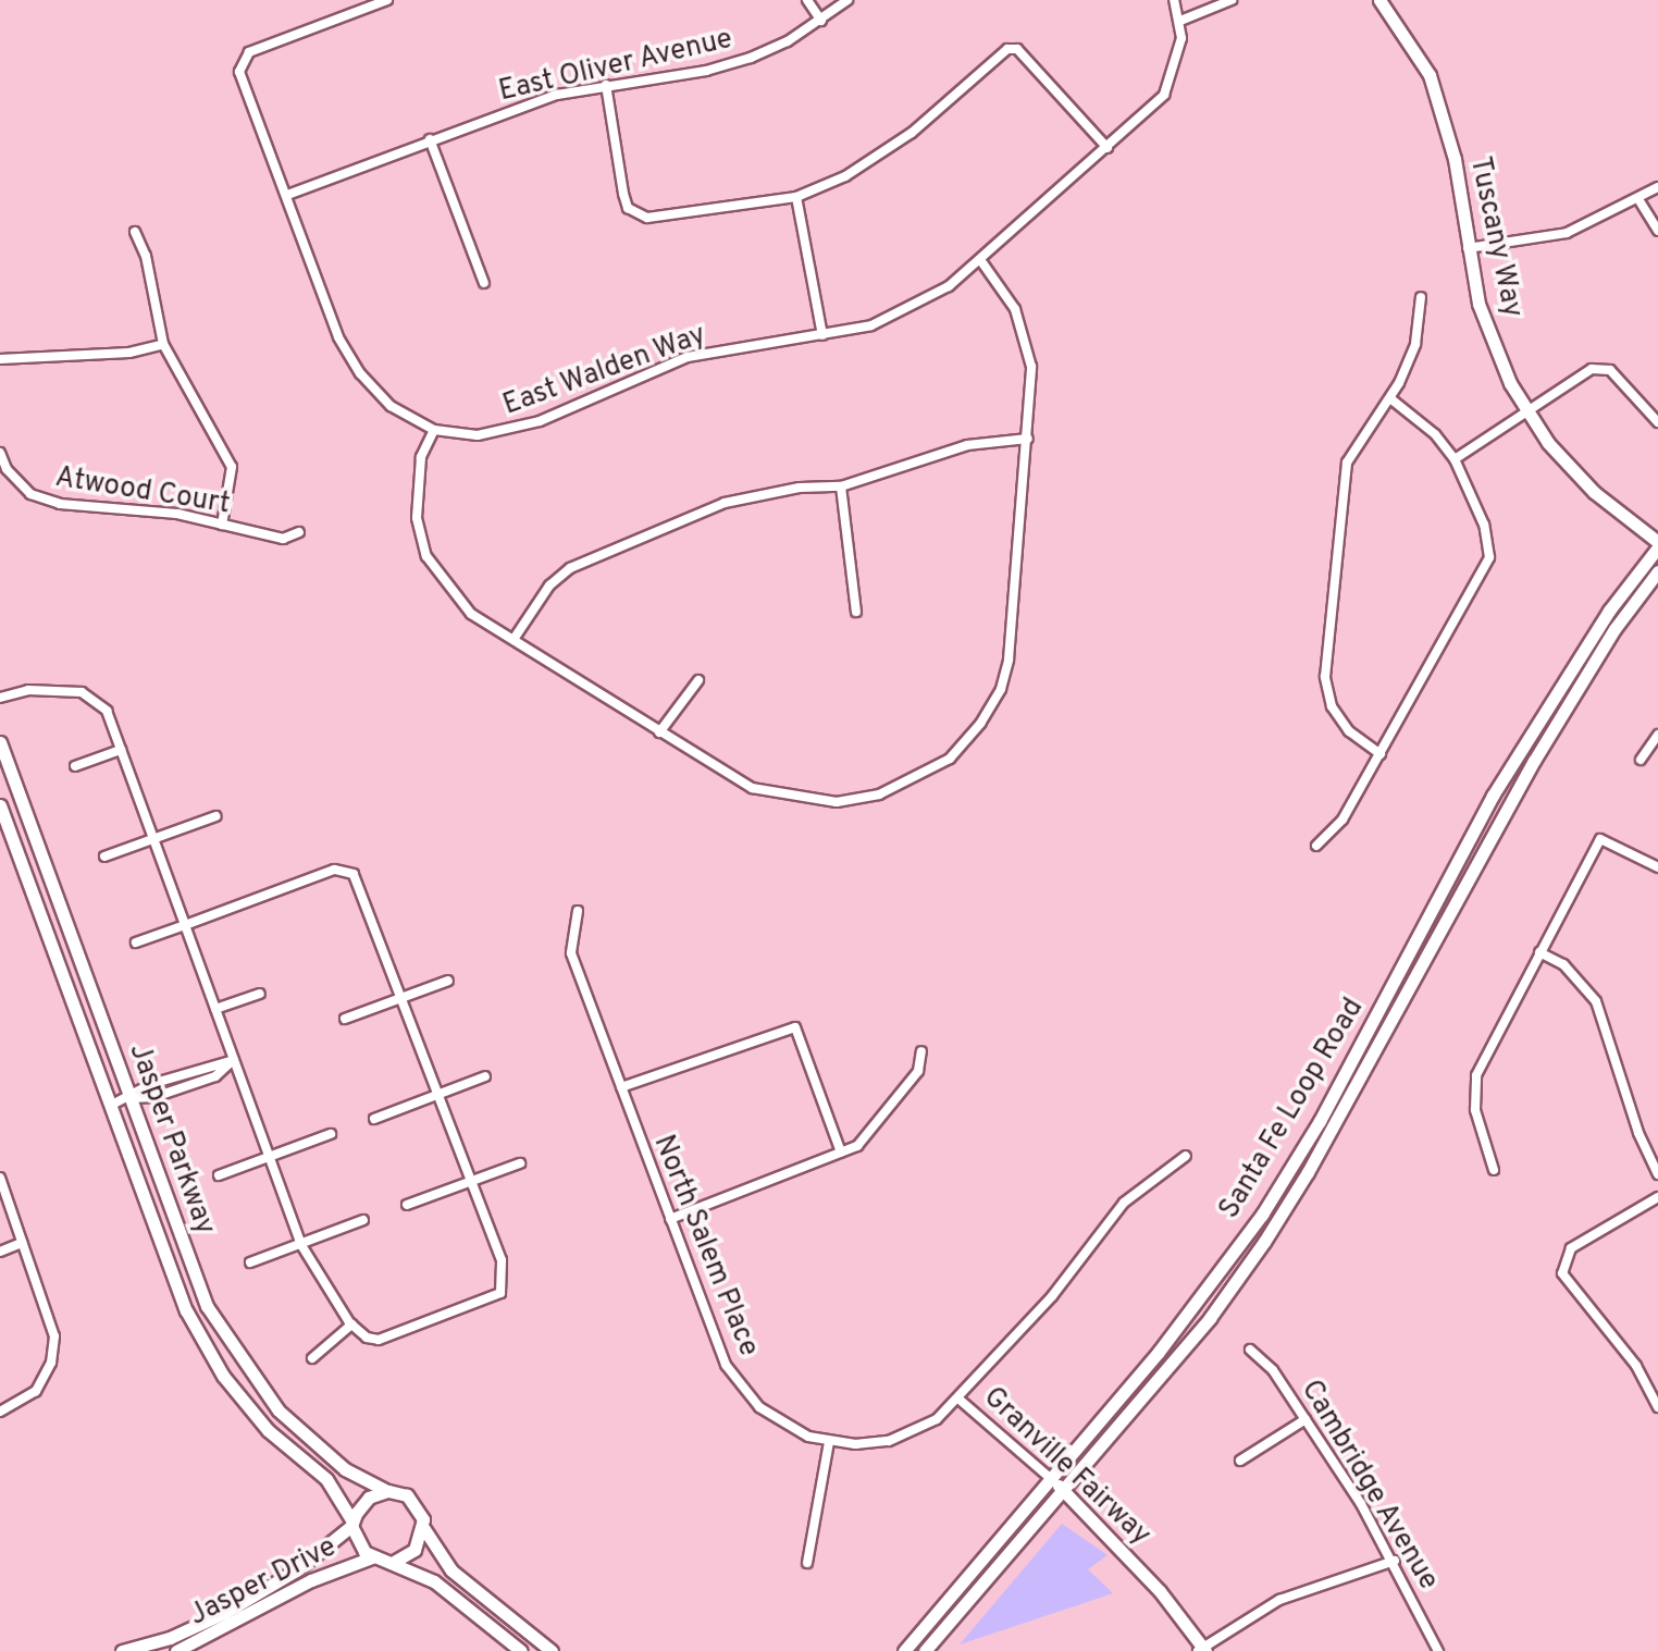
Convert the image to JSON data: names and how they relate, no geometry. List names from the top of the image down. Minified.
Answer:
{"streets":{"main road":["Tuscany Way","Santa Fe Loop Road","Jasper Parkway","Granville Fairway","Jasper Drive"],"street":["East Oliver Avenue","East Walden Way","Atwood Court","North Salem Place","Cambridge Avenue"]},"crossings":[["East Oliver Avenue","East Walden Way"],["Tuscany Way","Santa Fe Loop Road"],["Santa Fe Loop Road","Granville Fairway"],["Jasper Parkway","Jasper Drive"],["North Salem Place","Granville Fairway"]]}
